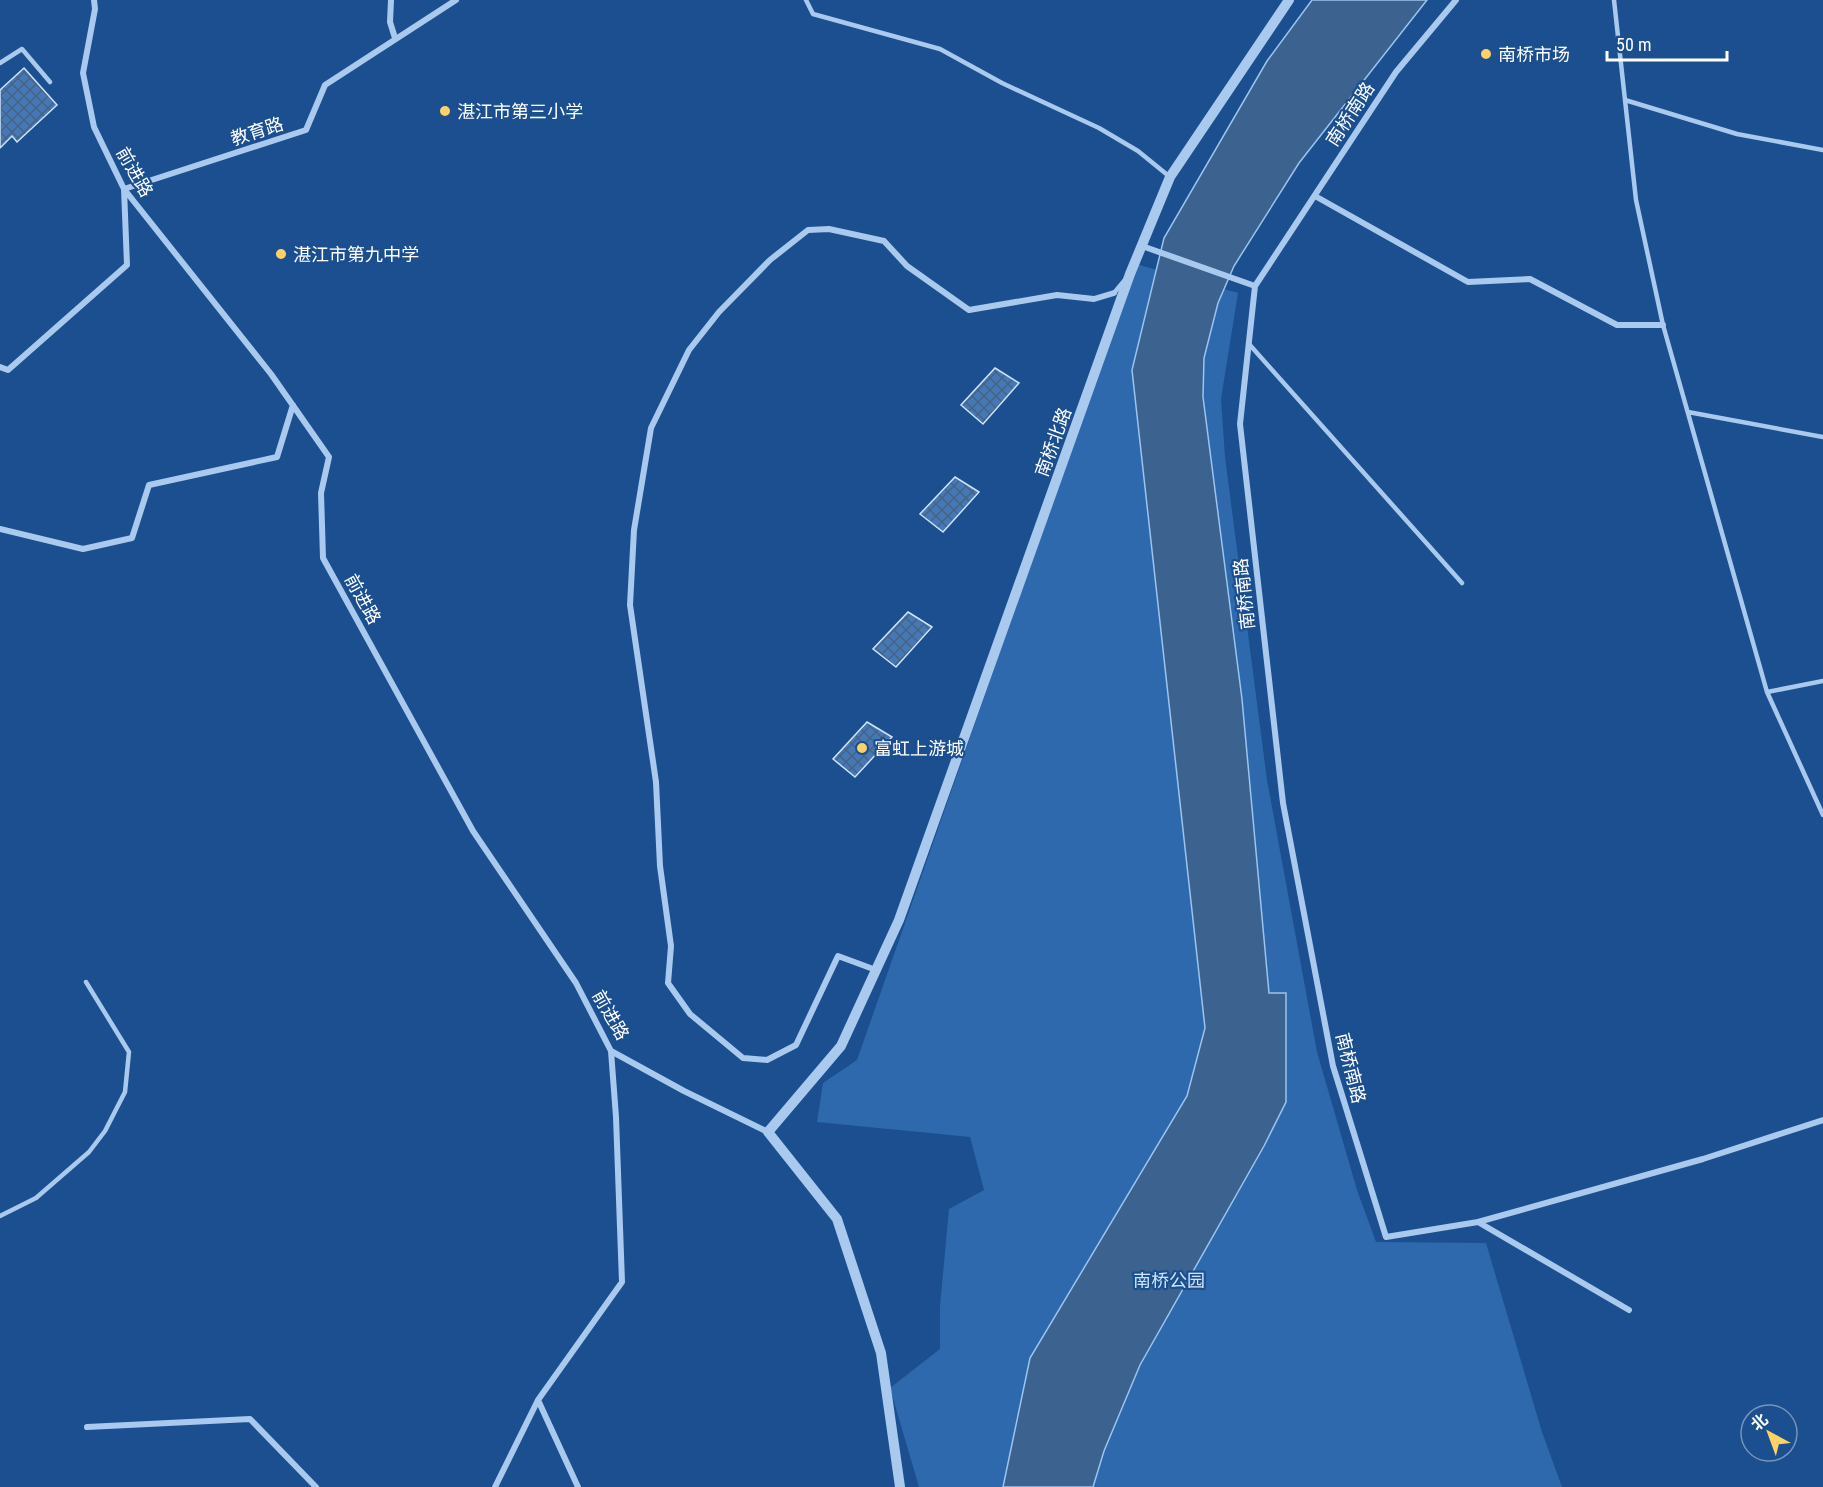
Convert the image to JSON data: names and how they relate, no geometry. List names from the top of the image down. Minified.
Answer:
{"streets":{"street":["南桥南路","教育路","前进路","南桥北路"]},"crossings":[["教育路","前进路"],["前进路","南桥北路"]],"parks":["南桥公园"],"places":["南桥市场","湛江市第三小学","湛江市第九中学","富虹上游城"],"scale_bar":"50 m","north":"top left"}
